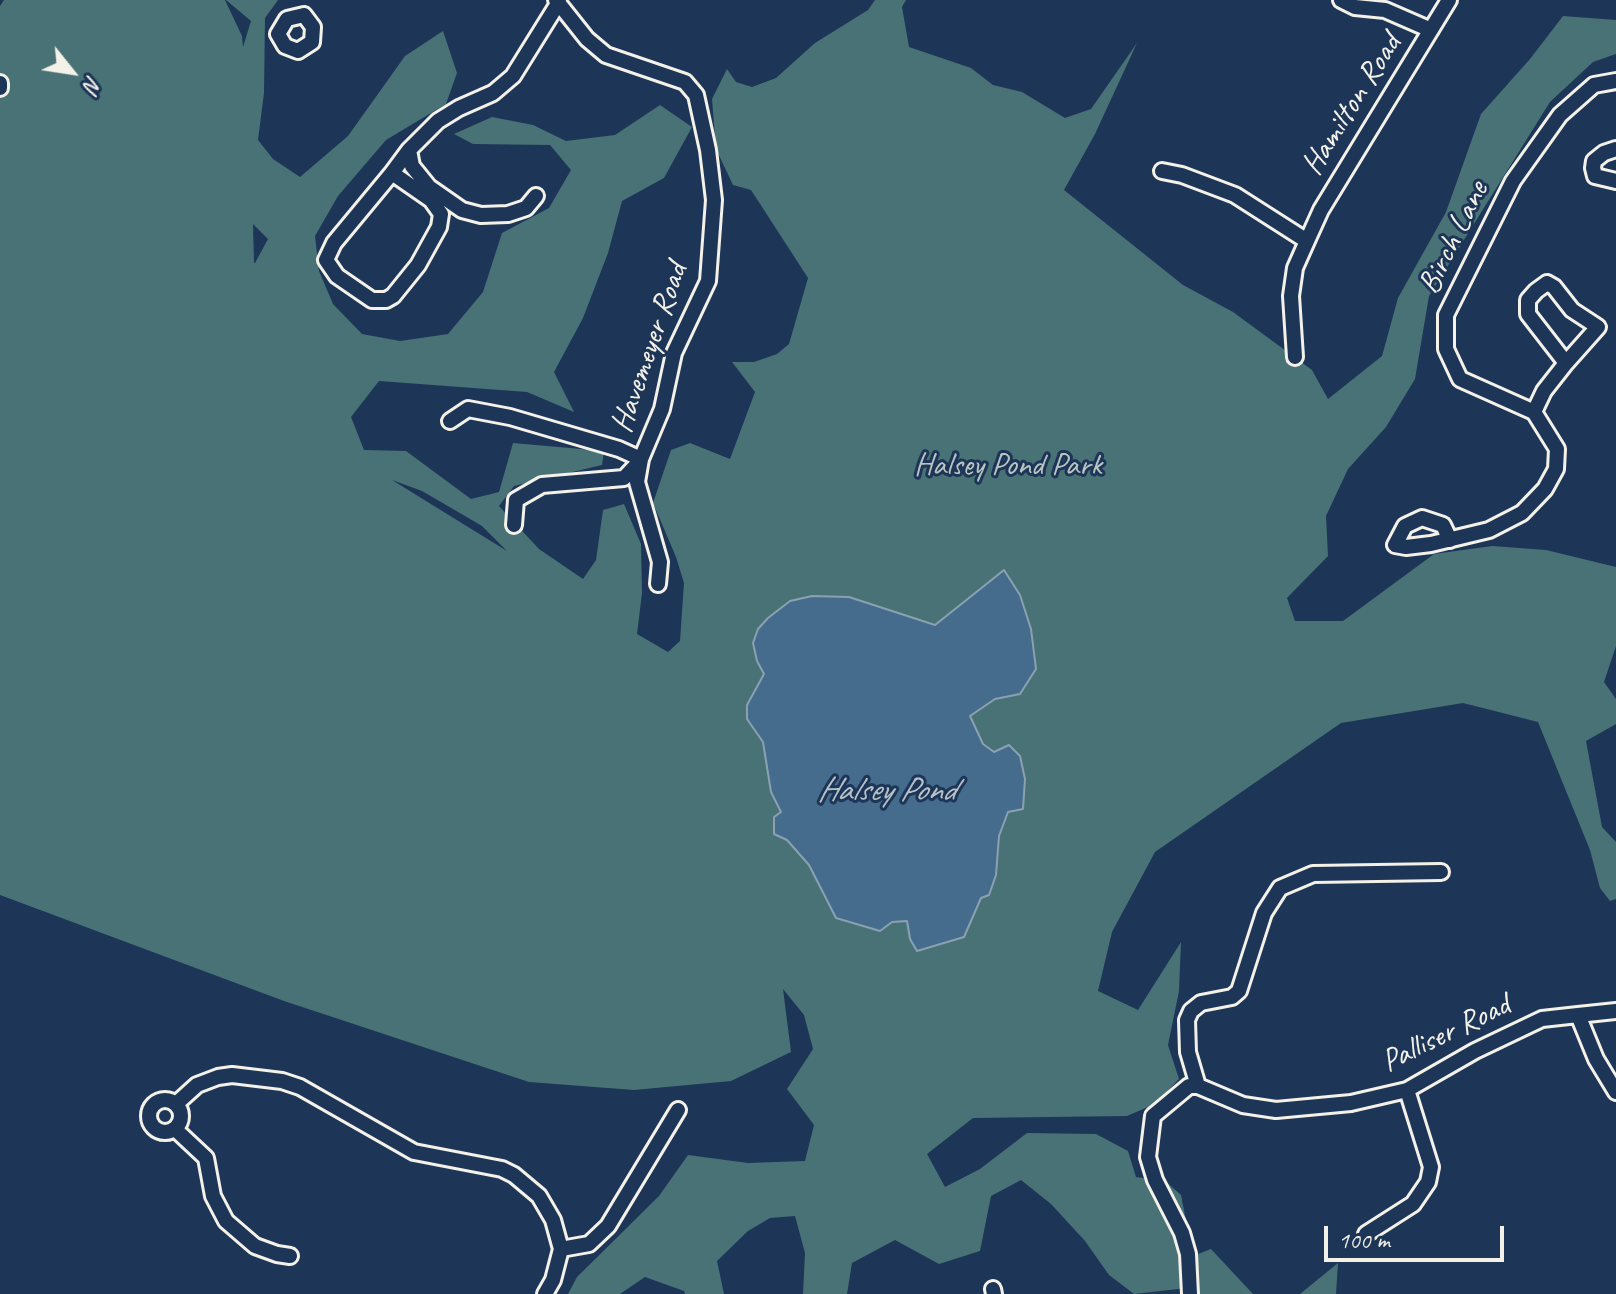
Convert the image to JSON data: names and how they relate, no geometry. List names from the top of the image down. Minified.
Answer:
{"streets":{"street":["Hamilton Road","Birch Lane","Havemeyer Road","Palliser Road"]},"water":["Halsey Pond"],"parks":["Halsey Pond Park"],"scale_bar":"100 m","north":"bottom right"}
